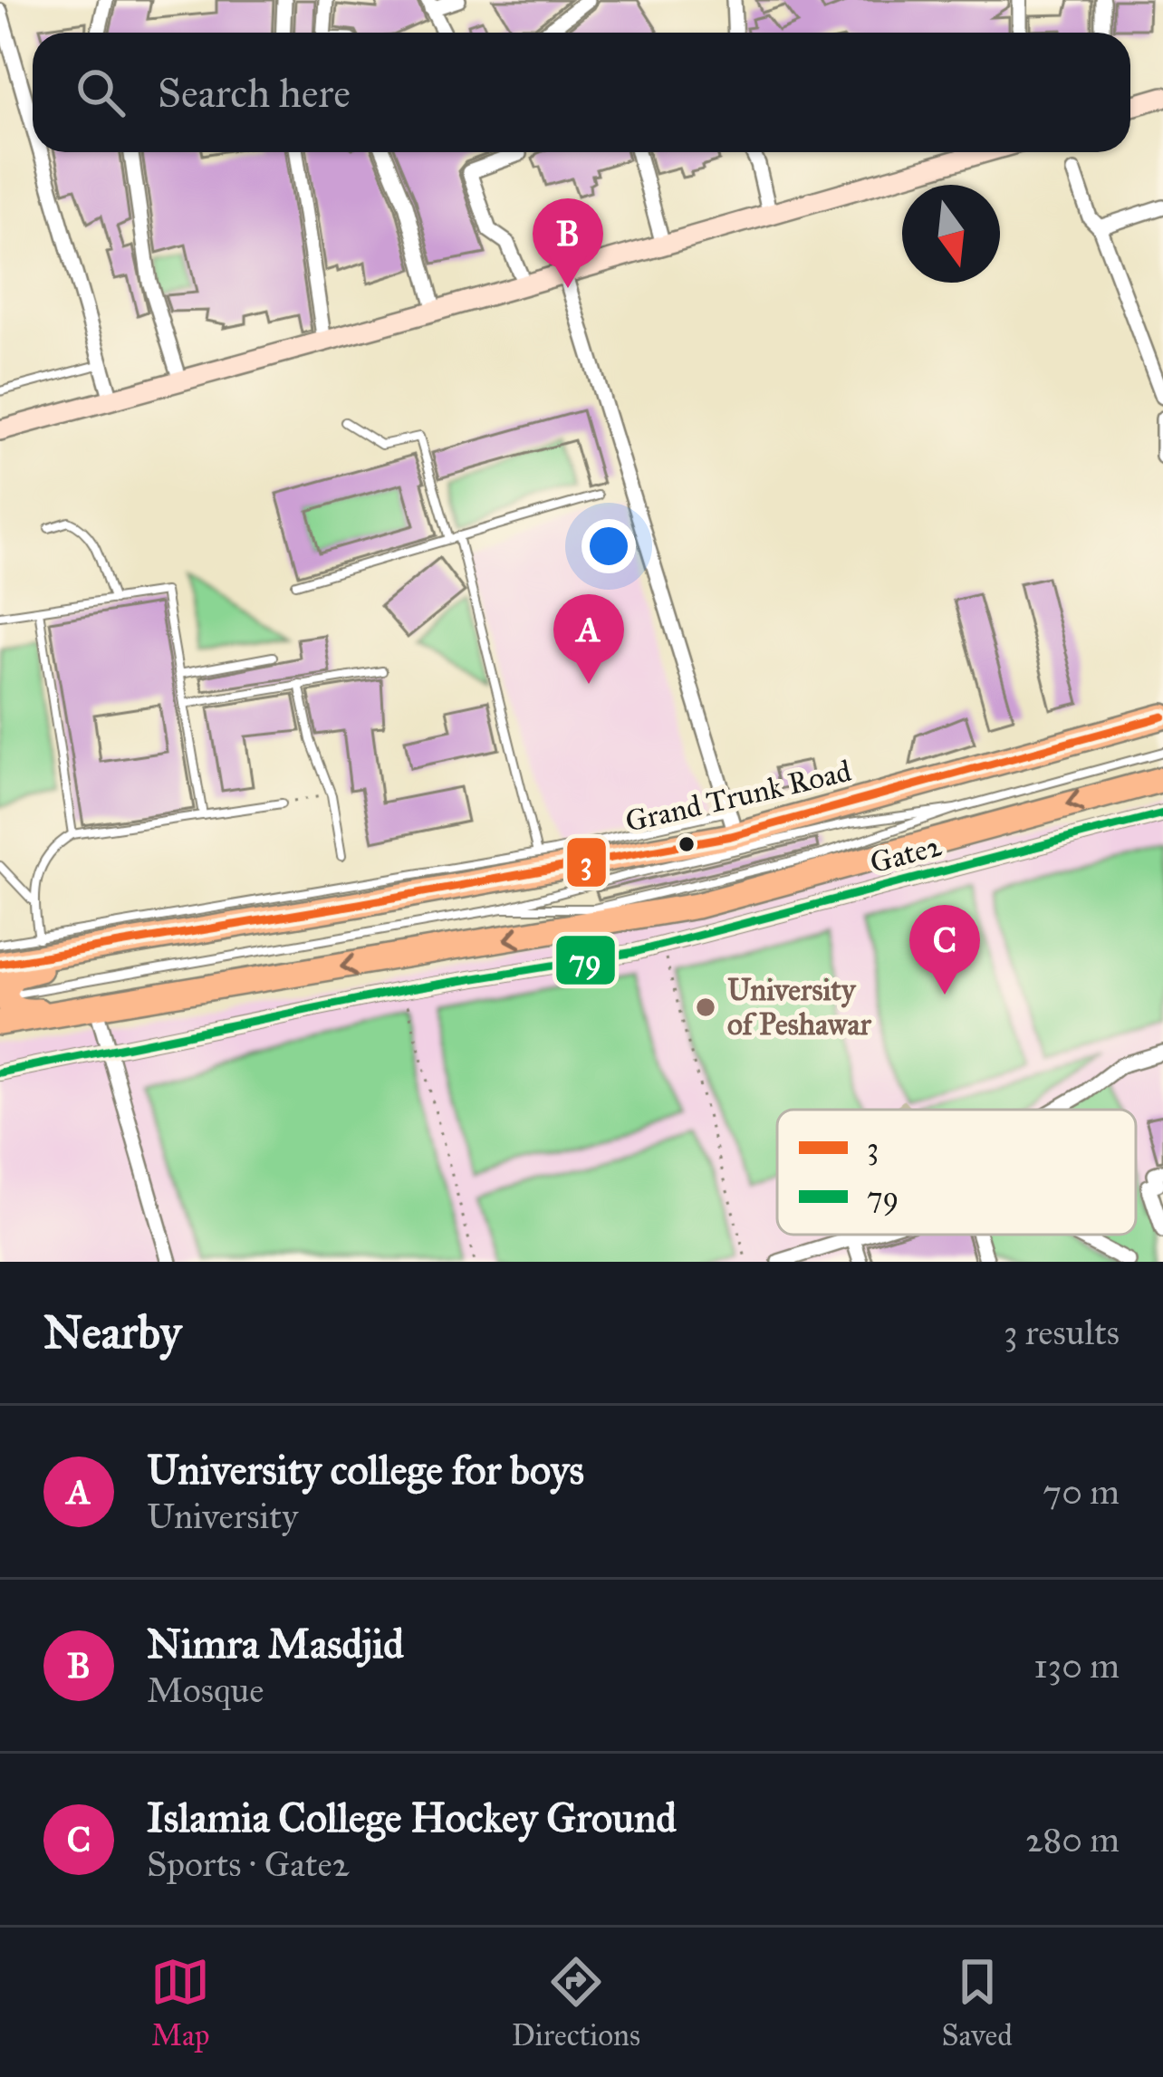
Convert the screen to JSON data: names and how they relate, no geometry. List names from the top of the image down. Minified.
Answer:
{"streets":{"highway":["Grand Trunk Road"],"street":["Gate2"]},"places":["University of Peshawar"],"lines":["transit line 3","transit line 79"],"legend":["3","79"],"north":"bottom","page":{"search":"Search here","pins":["B","A","C"],"heading":["Nearby","3 results"],"list":[{"mark":"A","name":"University college for boys","note":"University","value":"70 m"},{"mark":"B","name":"Nimra Masdjid","note":"Mosque","value":"130 m"},{"mark":"C","name":"Islamia College Hockey Ground","note":"Sports · Gate2","value":"280 m"}],"nav":["Map","Directions","Saved"]}}
